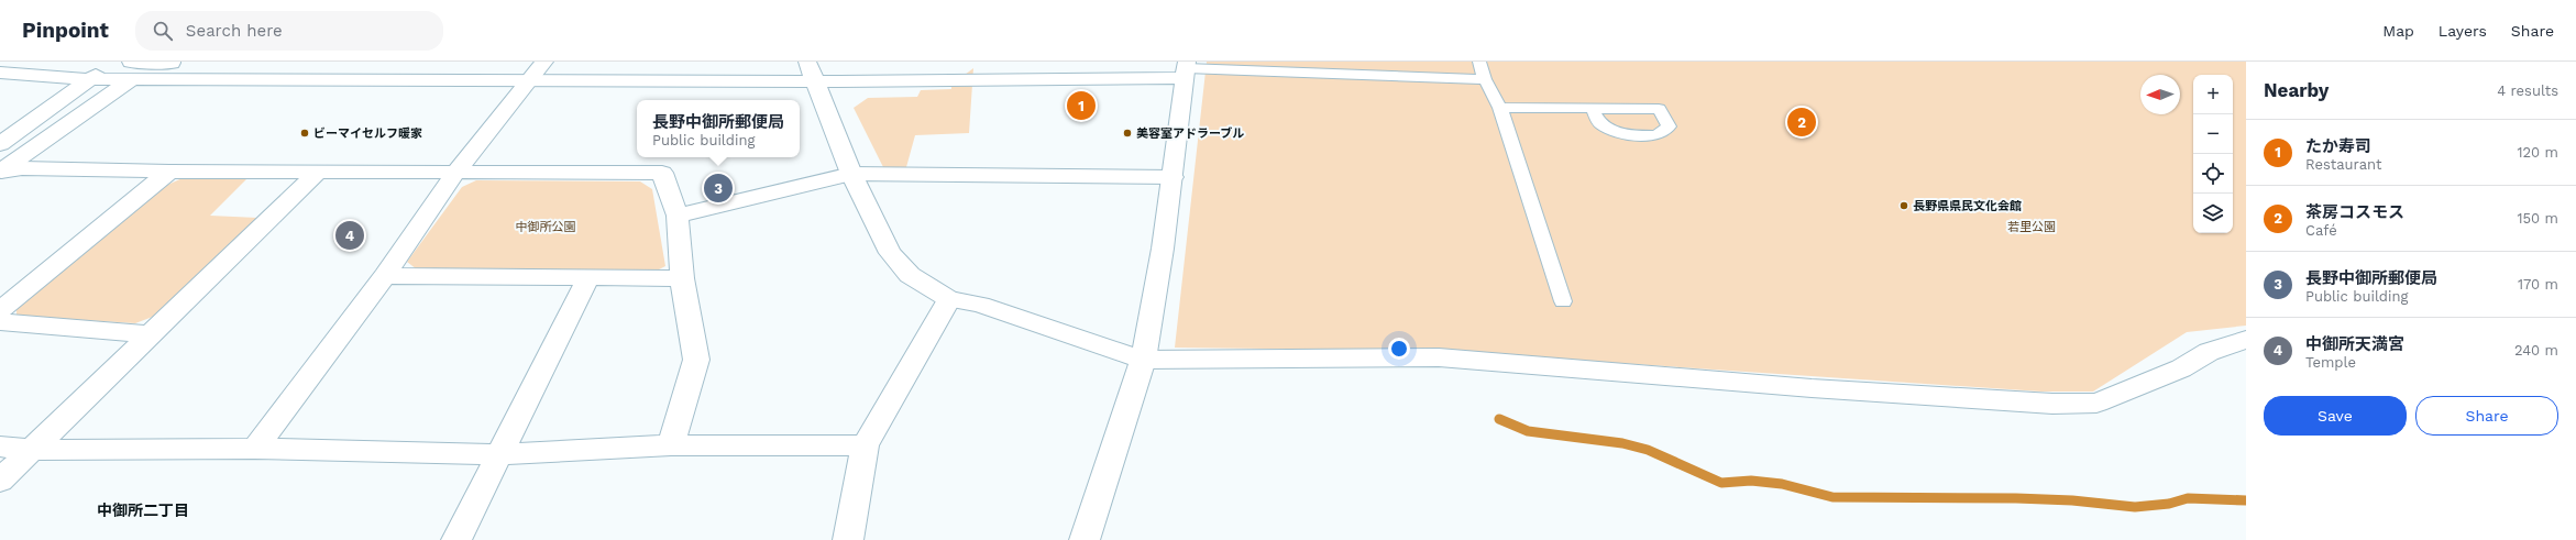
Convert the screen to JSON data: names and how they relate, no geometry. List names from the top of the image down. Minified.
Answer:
{"districts":["中御所二丁目"],"parks":["中御所公園","若里公園"],"places":["ビーマイセルフ暖家","美容室アドラーブル","長野県県民文化会館"],"north":"left","page":{"header":"Pinpoint","search":"Search here","nav":["Map","Layers","Share"],"heading":["Nearby","4 results"],"map_buttons":["+","−"],"pins":["1","2","3","4"],"popup":["長野中御所郵便局","Public building"],"list":[{"mark":"1","name":"たか寿司","note":"Restaurant","value":"120 m"},{"mark":"2","name":"茶房コスモス","note":"Café","value":"150 m"},{"mark":"3","name":"長野中御所郵便局","note":"Public building","value":"170 m"},{"mark":"4","name":"中御所天満宮","note":"Temple","value":"240 m"}],"buttons":["Save","Share"]}}
